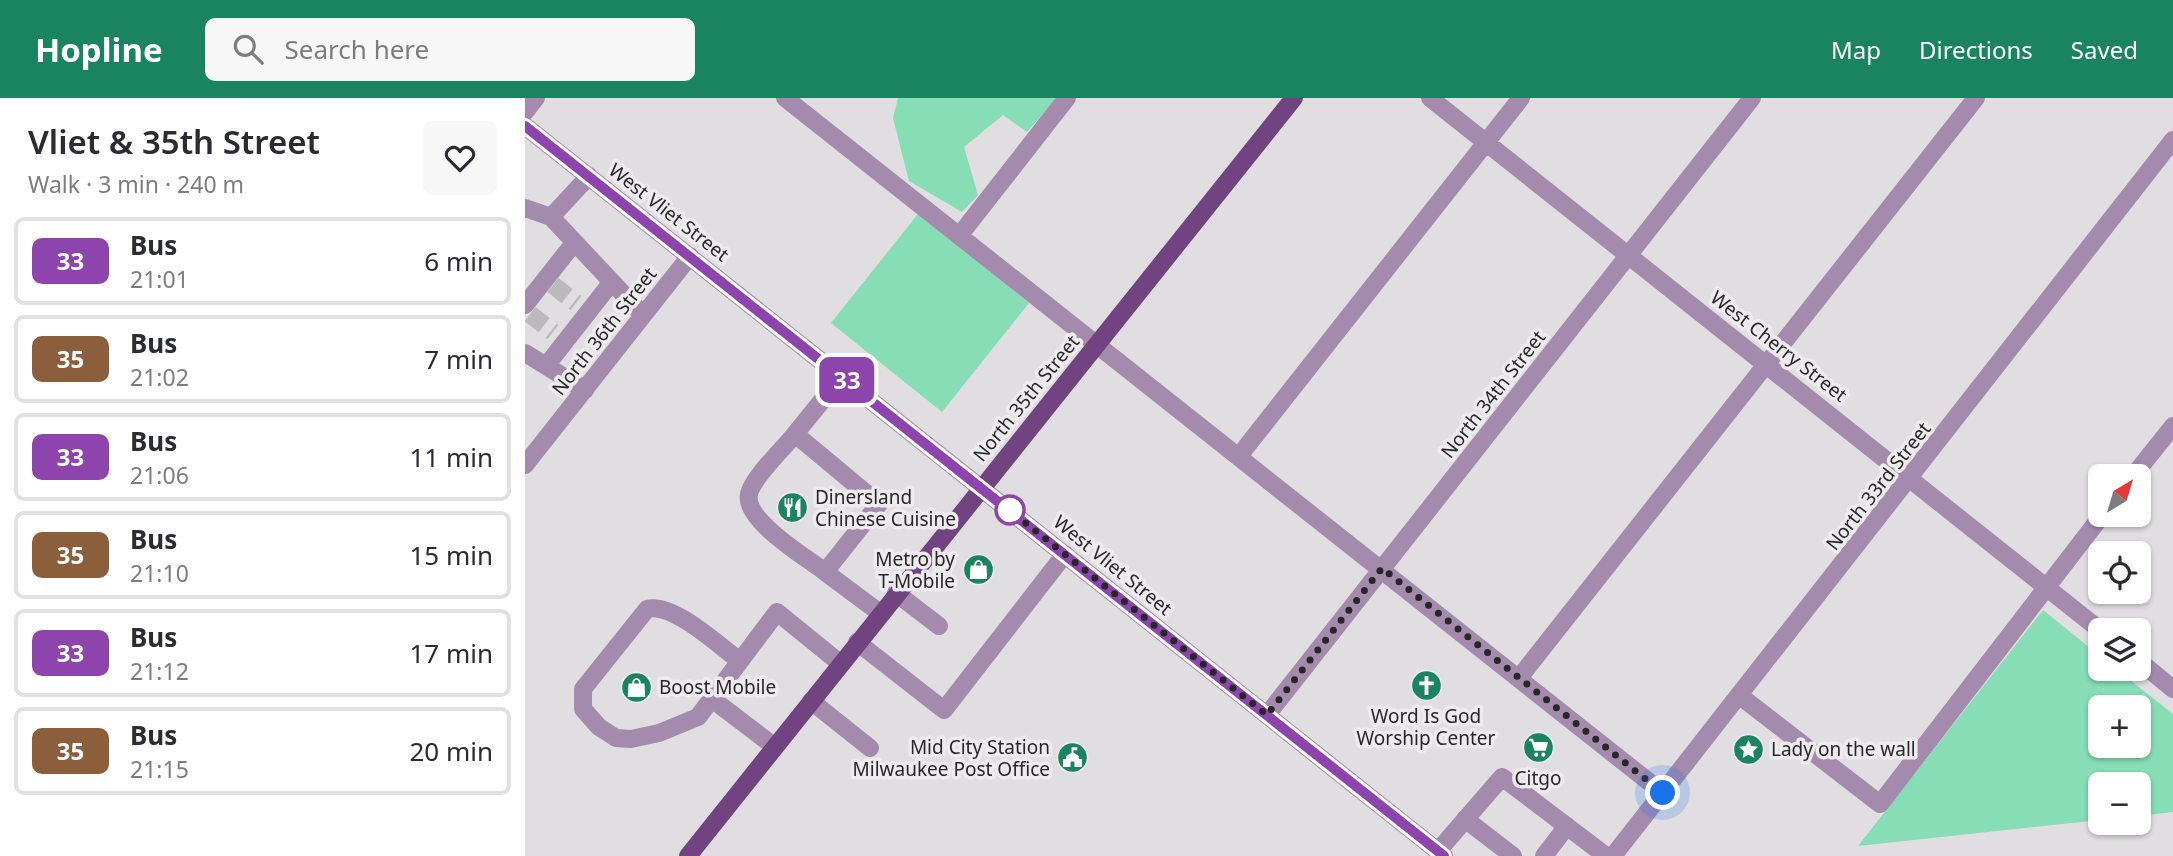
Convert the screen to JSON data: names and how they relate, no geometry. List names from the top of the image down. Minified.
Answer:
{"streets":{"main road":["North 35th Street"],"street":["West Vliet Street","North 36th Street","West Cherry Street","North 34th Street","North 33rd Street"]},"crossings":[["West Vliet Street","North 36th Street"],["West Vliet Street","North 34th Street"],["West Vliet Street","North 35th Street"],["West Cherry Street","North 34th Street"],["West Cherry Street","North 33rd Street"]],"places":{"restaurant":["Dinersland Chinese Cuisine"],"shop":["Metro by T-Mobile","Boost Mobile"],"church":["Word Is God Worship Center"],"supermarket":["Citgo"],"place":["Lady on the wall"],"public building":["Mid City Station Milwaukee Post Office"]},"lines":["bus line 33"],"north":"top right","page":{"header":"Hopline","search":"Search here","nav":["Map","Directions","Saved"],"heading":["Vliet & 35th Street","Walk · 3 min · 240 m"],"on_map":"33","list":[{"mark":"33","name":"Bus","note":"21:01","value":"6 min"},{"mark":"35","name":"Bus","note":"21:02","value":"7 min"},{"mark":"33","name":"Bus","note":"21:06","value":"11 min"},{"mark":"35","name":"Bus","note":"21:10","value":"15 min"},{"mark":"33","name":"Bus","note":"21:12","value":"17 min"},{"mark":"35","name":"Bus","note":"21:15","value":"20 min"}],"map_buttons":["+","−"]}}
